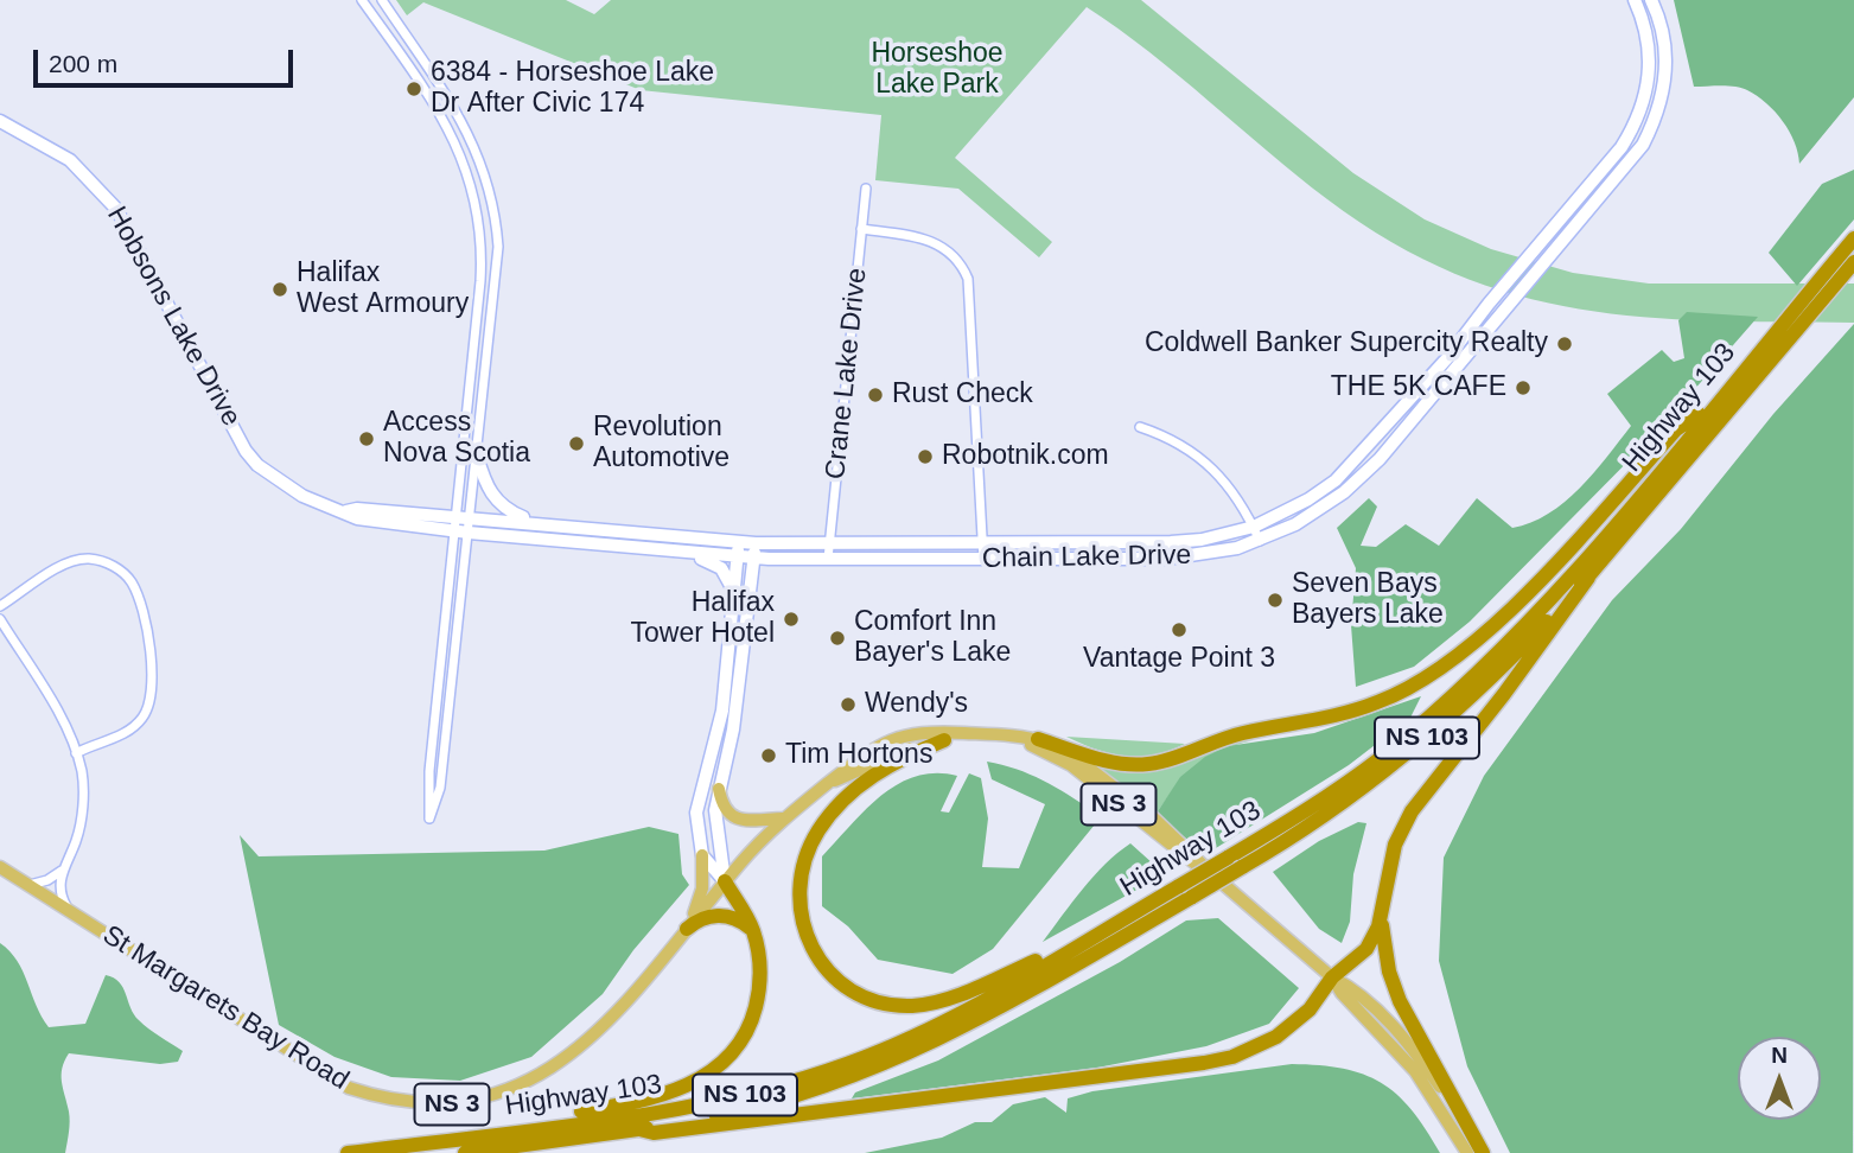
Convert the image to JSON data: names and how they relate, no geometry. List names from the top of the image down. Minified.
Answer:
{"streets":{"highway":["Highway 103","NS 103"],"main road":["NS 3","St Margarets Bay Road"],"street":["Hobsons Lake Drive","Crane Lake Drive","Chain Lake Drive"]},"crossings":[["Hobsons Lake Drive","Chain Lake Drive"],["Crane Lake Drive","Chain Lake Drive"]],"parks":["Horseshoe Lake Park"],"places":["6384 - Horseshoe Lake Dr After Civic 174","Halifax West Armoury","Coldwell Banker Supercity Realty","THE 5K CAFE","Rust Check","Access Nova Scotia","Revolution Automotive","Robotnik.com","Seven Bays Bayers Lake","Halifax Tower Hotel","Vantage Point 3","Comfort Inn Bayer's Lake","Wendy's","Tim Hortons"],"scale_bar":"200 m","north":"top"}
